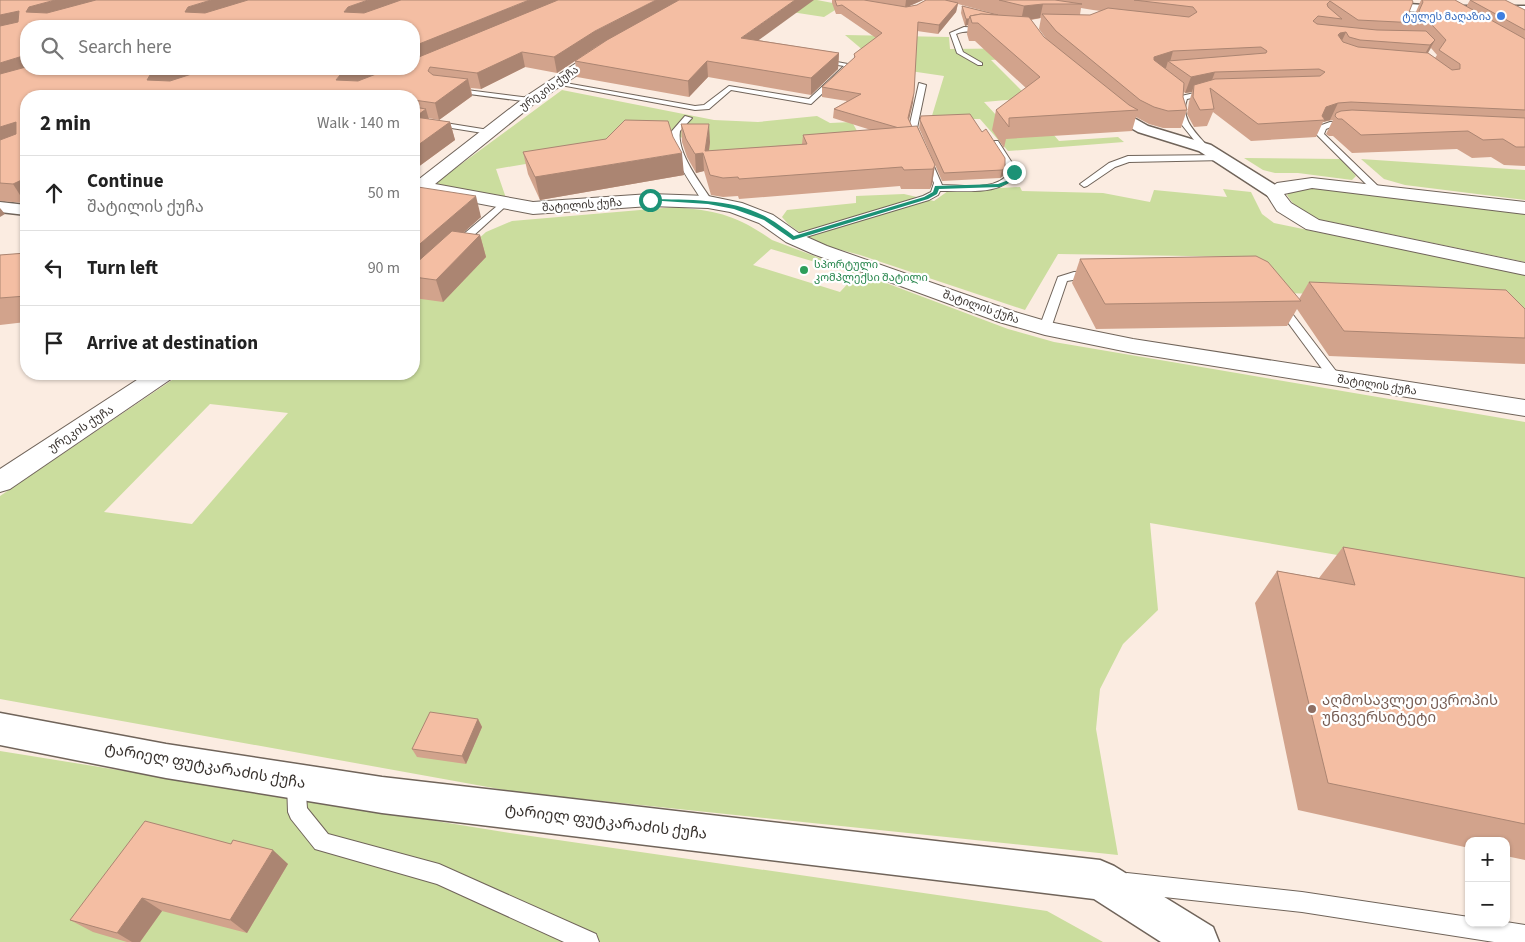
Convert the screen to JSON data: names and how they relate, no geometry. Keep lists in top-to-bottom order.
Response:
{
  "streets": {
    "street": ["ურეკის ქუჩა", "შატილის ქუჩა", "ტარიელ ფუტკარაძის ქუჩა"]
  },
  "places": ["ტულეს მაღაზია", "სპორტული კომპლექსი შატილი", "აღმოსავლეთ ევროპის უნივერსიტეტი"],
  "page": {
    "search": "Search here",
    "heading": ["2 min", "Walk · 140 m"],
    "list": [
      ["Continue", "შატილის ქუჩა", "50 m"],
      ["Turn left", "90 m"],
      "Arrive at destination"
    ],
    "map_buttons": ["+", "−"]
  }
}
